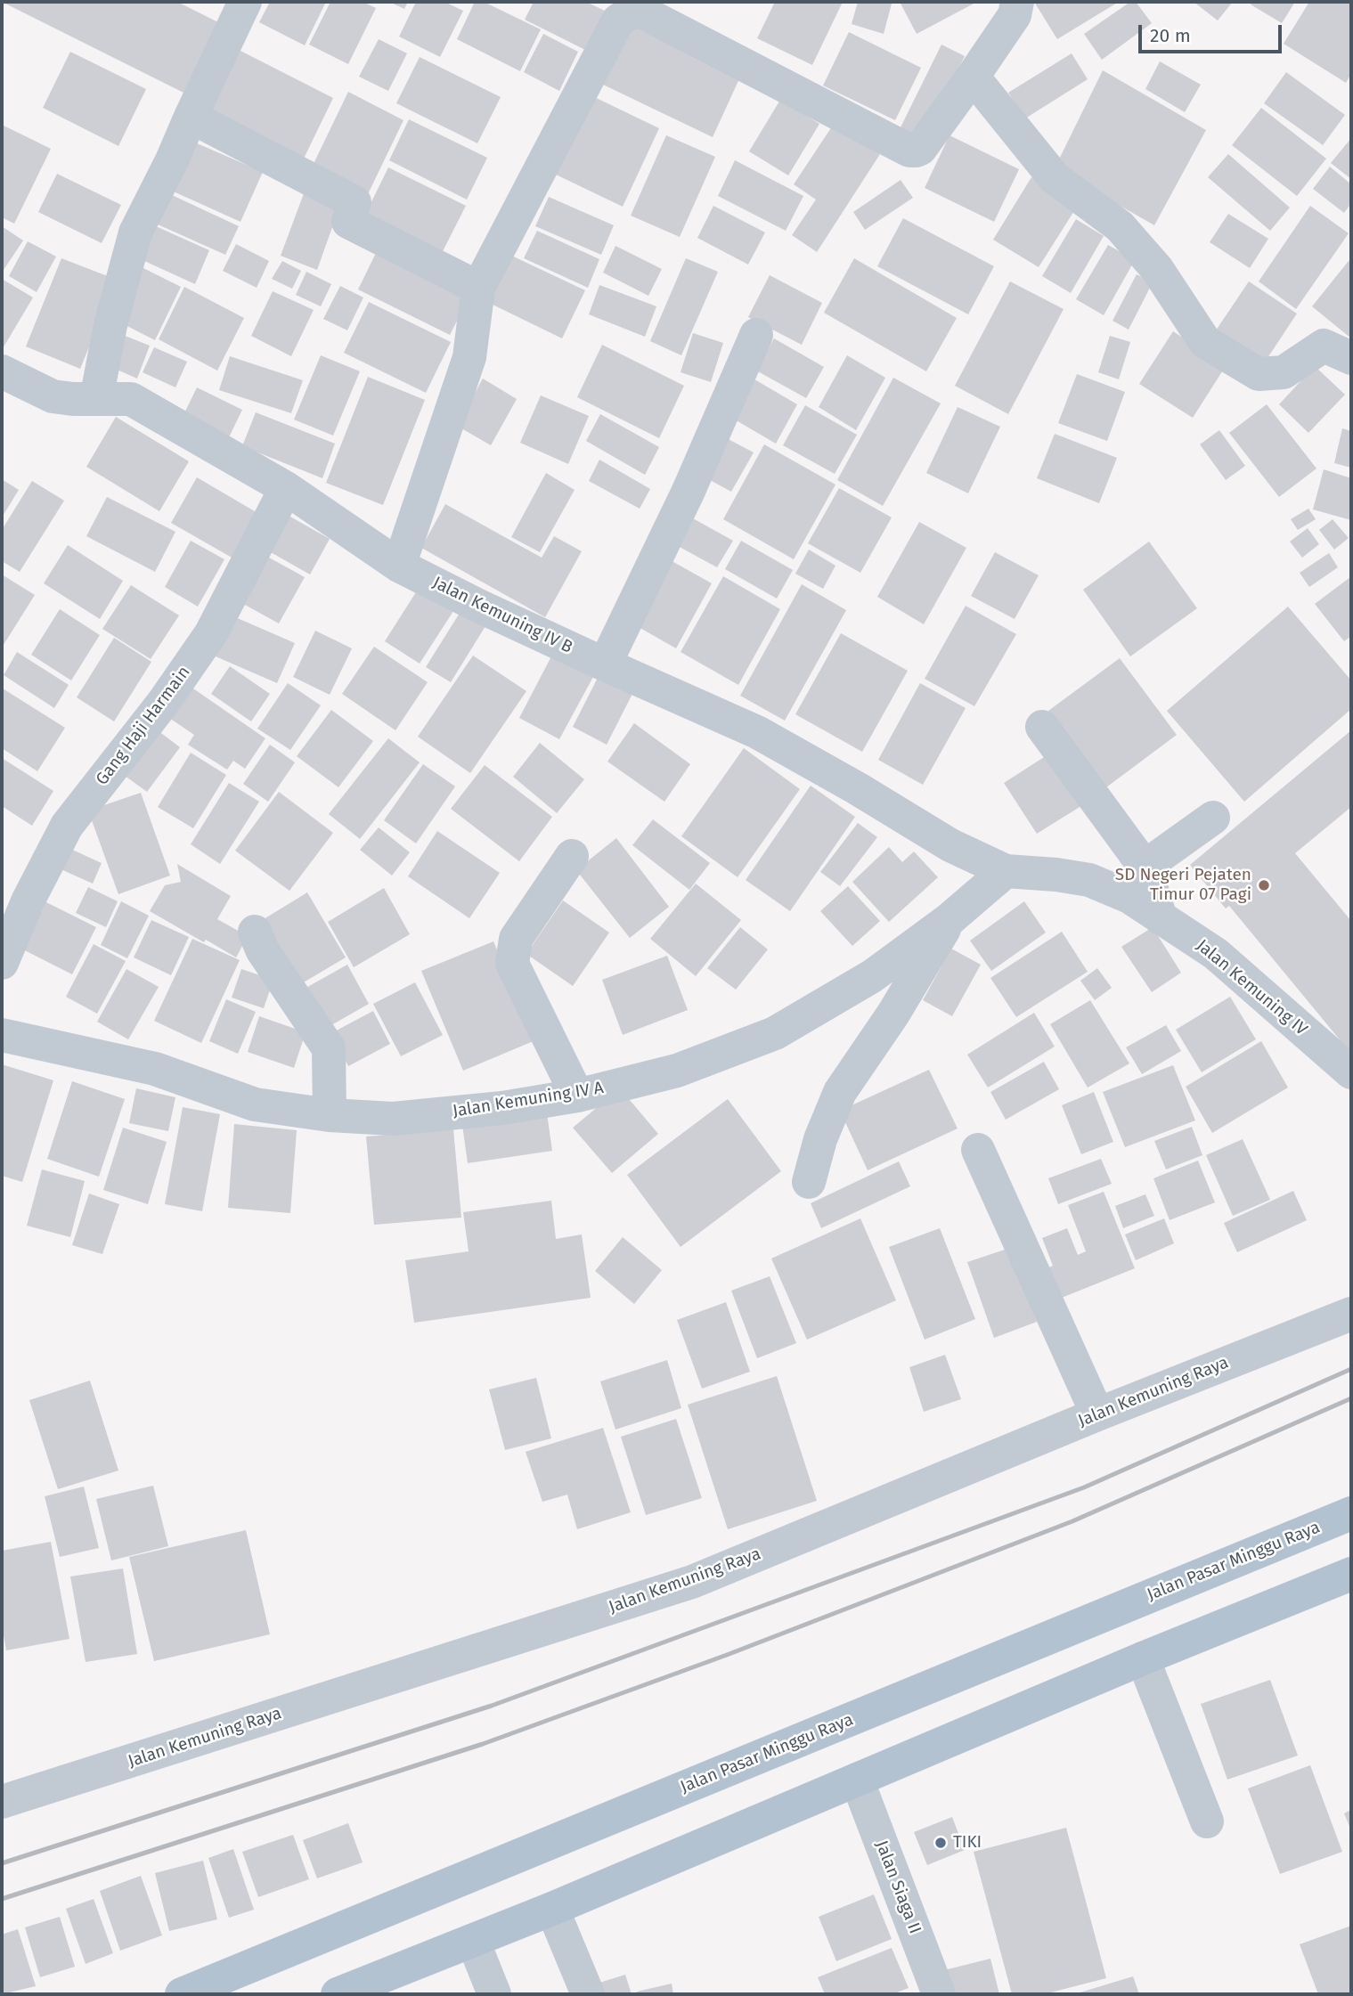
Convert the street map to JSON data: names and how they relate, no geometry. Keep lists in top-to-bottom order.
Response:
{
  "streets": {
    "main road": ["Jalan Pasar Minggu Raya"],
    "street": [
      "Jalan Kemuning IV B",
      "Gang Haji Harmain",
      "Jalan Kemuning IV",
      "Jalan Kemuning IV A",
      "Jalan Kemuning Raya",
      "Jalan Siaga II"
    ]
  },
  "crossings": [
    ["Jalan Kemuning IV B", "Gang Haji Harmain"],
    ["Jalan Kemuning IV B", "Jalan Kemuning IV"],
    ["Jalan Kemuning IV B", "Jalan Kemuning IV A"],
    ["Jalan Kemuning IV", "Jalan Kemuning IV A"]
  ],
  "places": ["SD Negeri Pejaten Timur 07 Pagi", "TIKI"],
  "scale_bar": "20 m"
}
